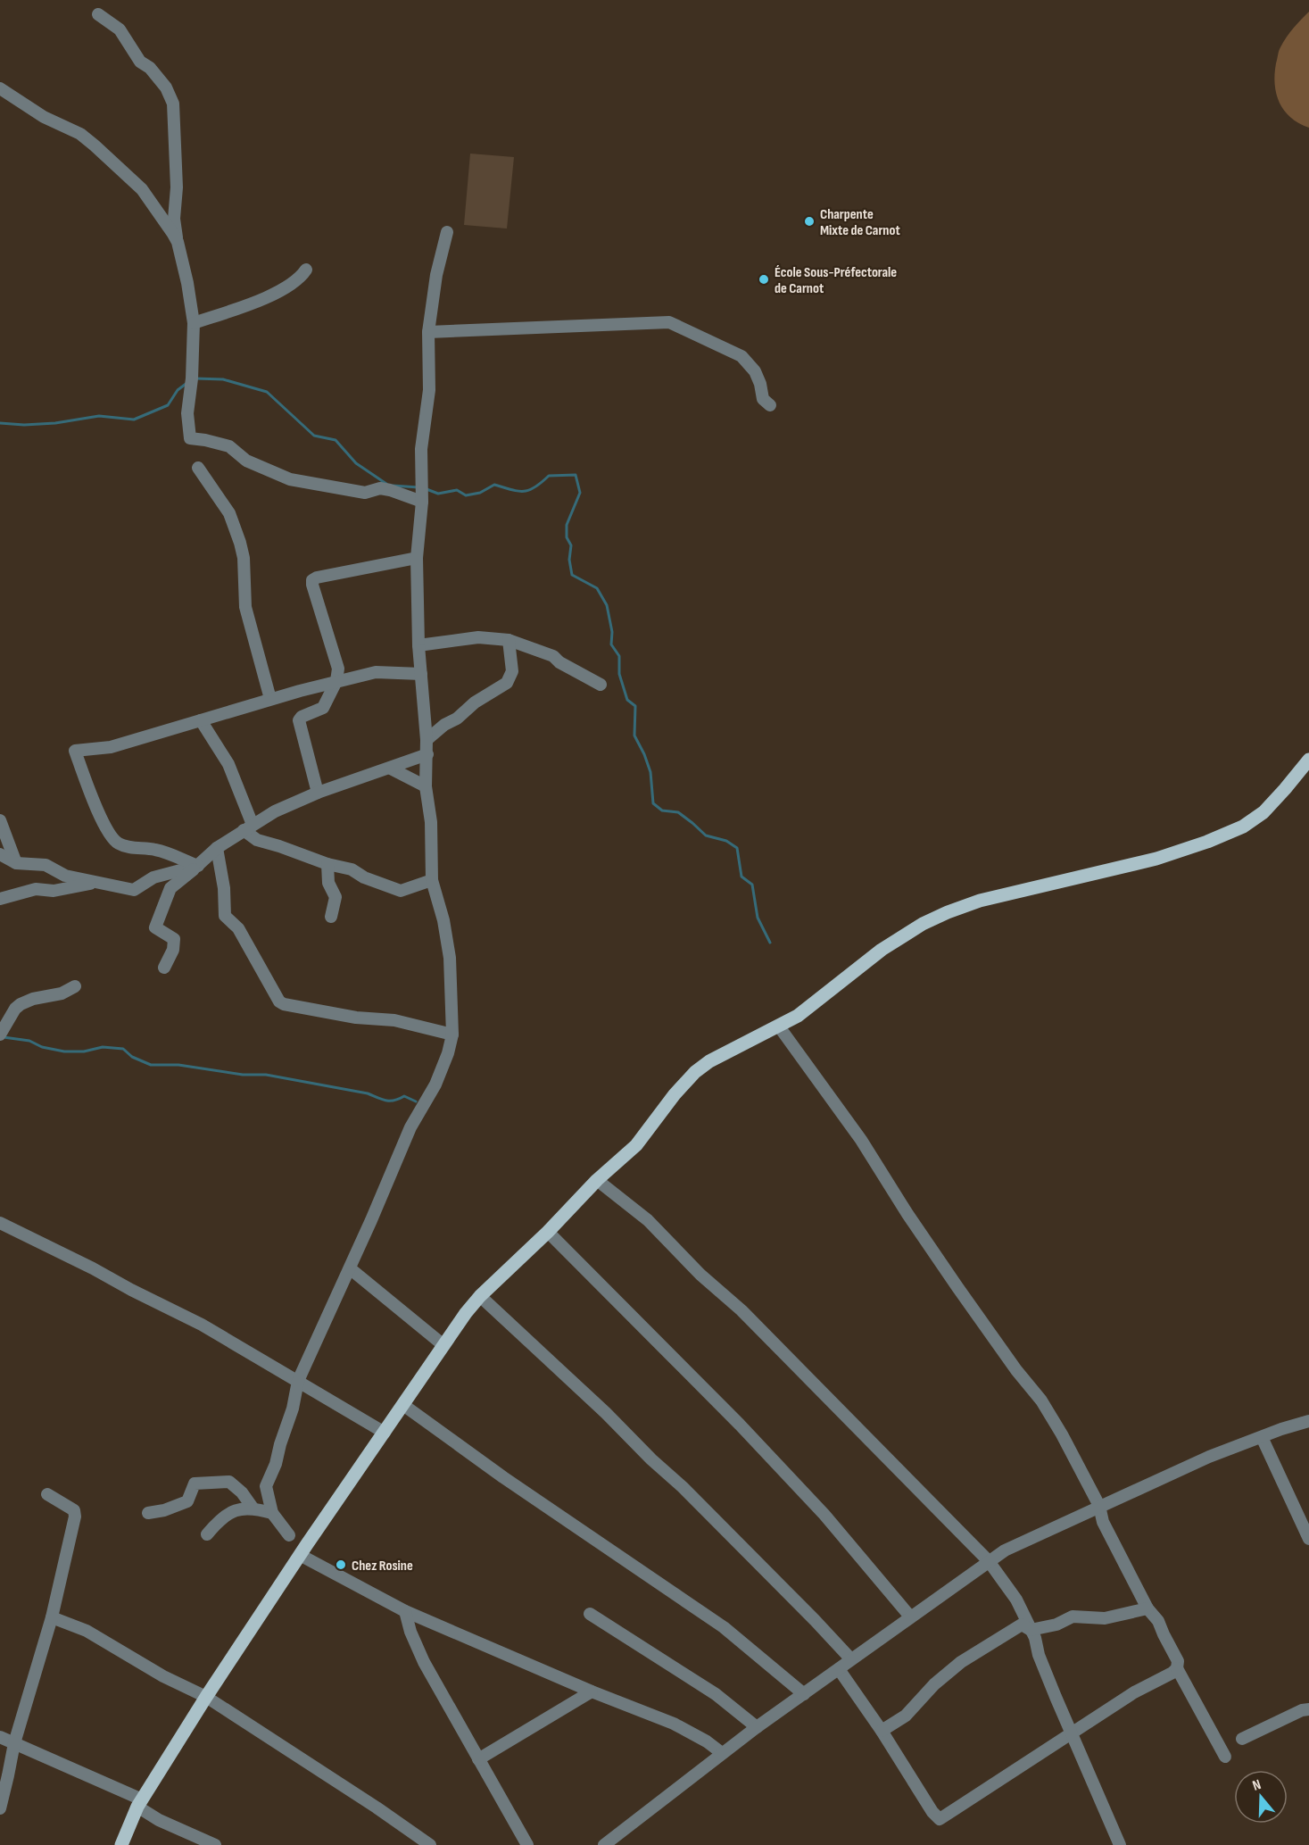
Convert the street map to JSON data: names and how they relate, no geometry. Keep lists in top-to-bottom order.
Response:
{
  "places": ["Charpente Mixte de Carnot", "École Sous-Préfectorale de Carnot", "Chez Rosine"],
  "north": "top"
}
